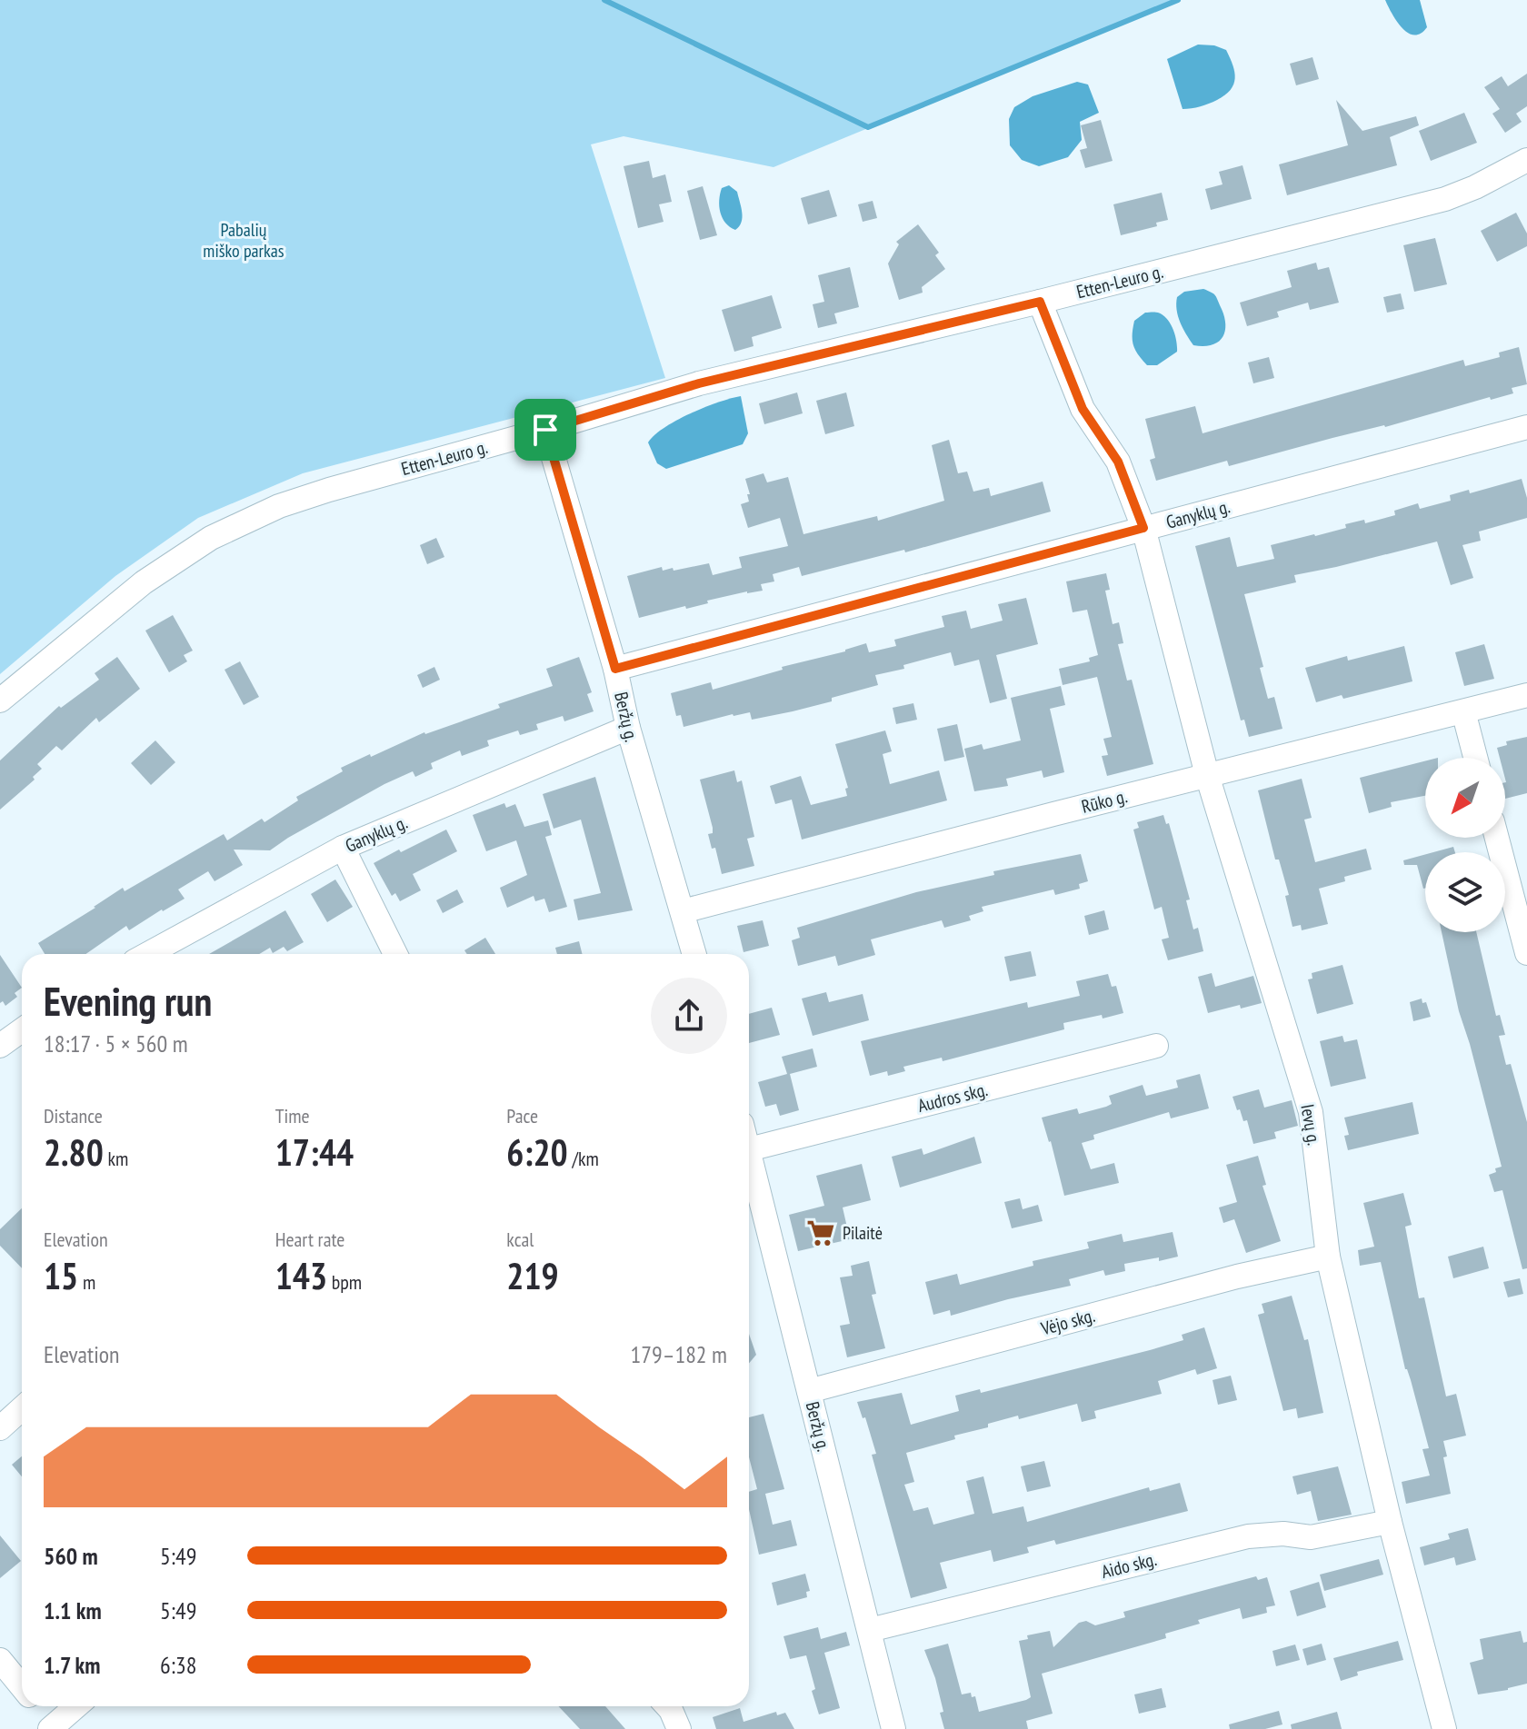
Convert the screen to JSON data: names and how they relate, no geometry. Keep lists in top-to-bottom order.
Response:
{
  "streets": {
    "street": [
      "Etten-Leuro g.",
      "Ganyklų g.",
      "Beržų g.",
      "Rūko g.",
      "Audros skg.",
      "Ievų g.",
      "Vėjo skg.",
      "Aido skg."
    ]
  },
  "crossings": [
    ["Etten-Leuro g.", "Beržų g."],
    ["Etten-Leuro g.", "Ievų g."],
    ["Ganyklų g.", "Beržų g."],
    ["Ganyklų g.", "Ievų g."],
    ["Beržų g.", "Rūko g."],
    ["Beržų g.", "Vėjo skg."],
    ["Beržų g.", "Aido skg."],
    ["Rūko g.", "Ievų g."],
    ["Ievų g.", "Vėjo skg."],
    ["Ievų g.", "Aido skg."]
  ],
  "parks": ["Pabalių miško parkas"],
  "places": {
    "supermarket": ["Pilaitė"]
  },
  "north": "bottom left",
  "page": {
    "heading": ["Evening run", "18:17 · 5 × 560 m"],
    "stats": [
      ["Distance", "2.80 km"],
      ["Time", "17:44"],
      ["Pace", "6:20 /km"],
      ["Elevation", "15 m"],
      ["Heart rate", "143 bpm"],
      ["kcal", "219"]
    ],
    "chart": ["Elevation", "179–182 m"],
    "list": [
      {
        "name": "560 m",
        "note": "5:49"
      },
      {
        "name": "1.1 km",
        "note": "5:49"
      },
      {
        "name": "1.7 km",
        "note": "6:38"
      }
    ]
  }
}
